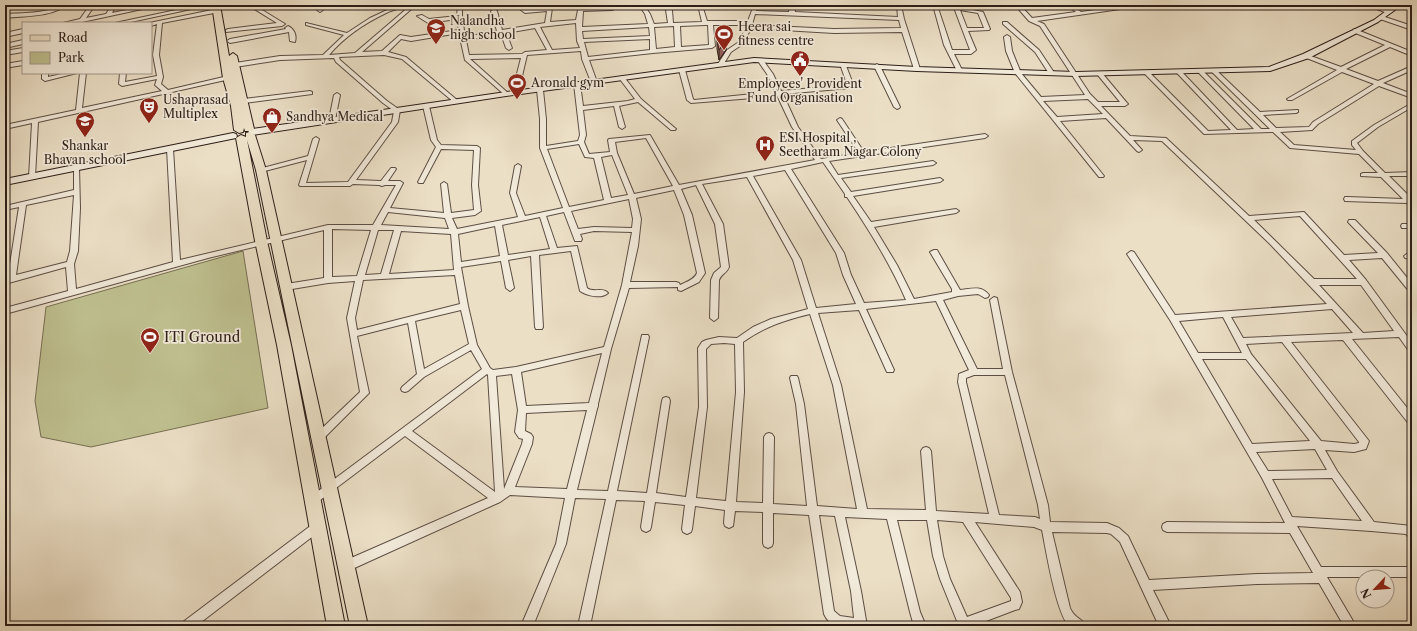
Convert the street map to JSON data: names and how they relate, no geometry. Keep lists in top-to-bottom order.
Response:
{
  "places": {
    "school or university": ["Nalandha high school", "Shankar Bhavan school"],
    "sports": ["Heera sai fitness centre", "Aronald gym", "ITI Ground"],
    "public building": ["Employees' Provident Fund Organisation"],
    "theatre": ["Ushaprasad Multiplex"],
    "shop": ["Sandhya Medical"],
    "hospital": ["ESI Hospital , Seetharam Nagar Colony"]
  },
  "legend": ["Road", "Park"],
  "north": "bottom left"
}
